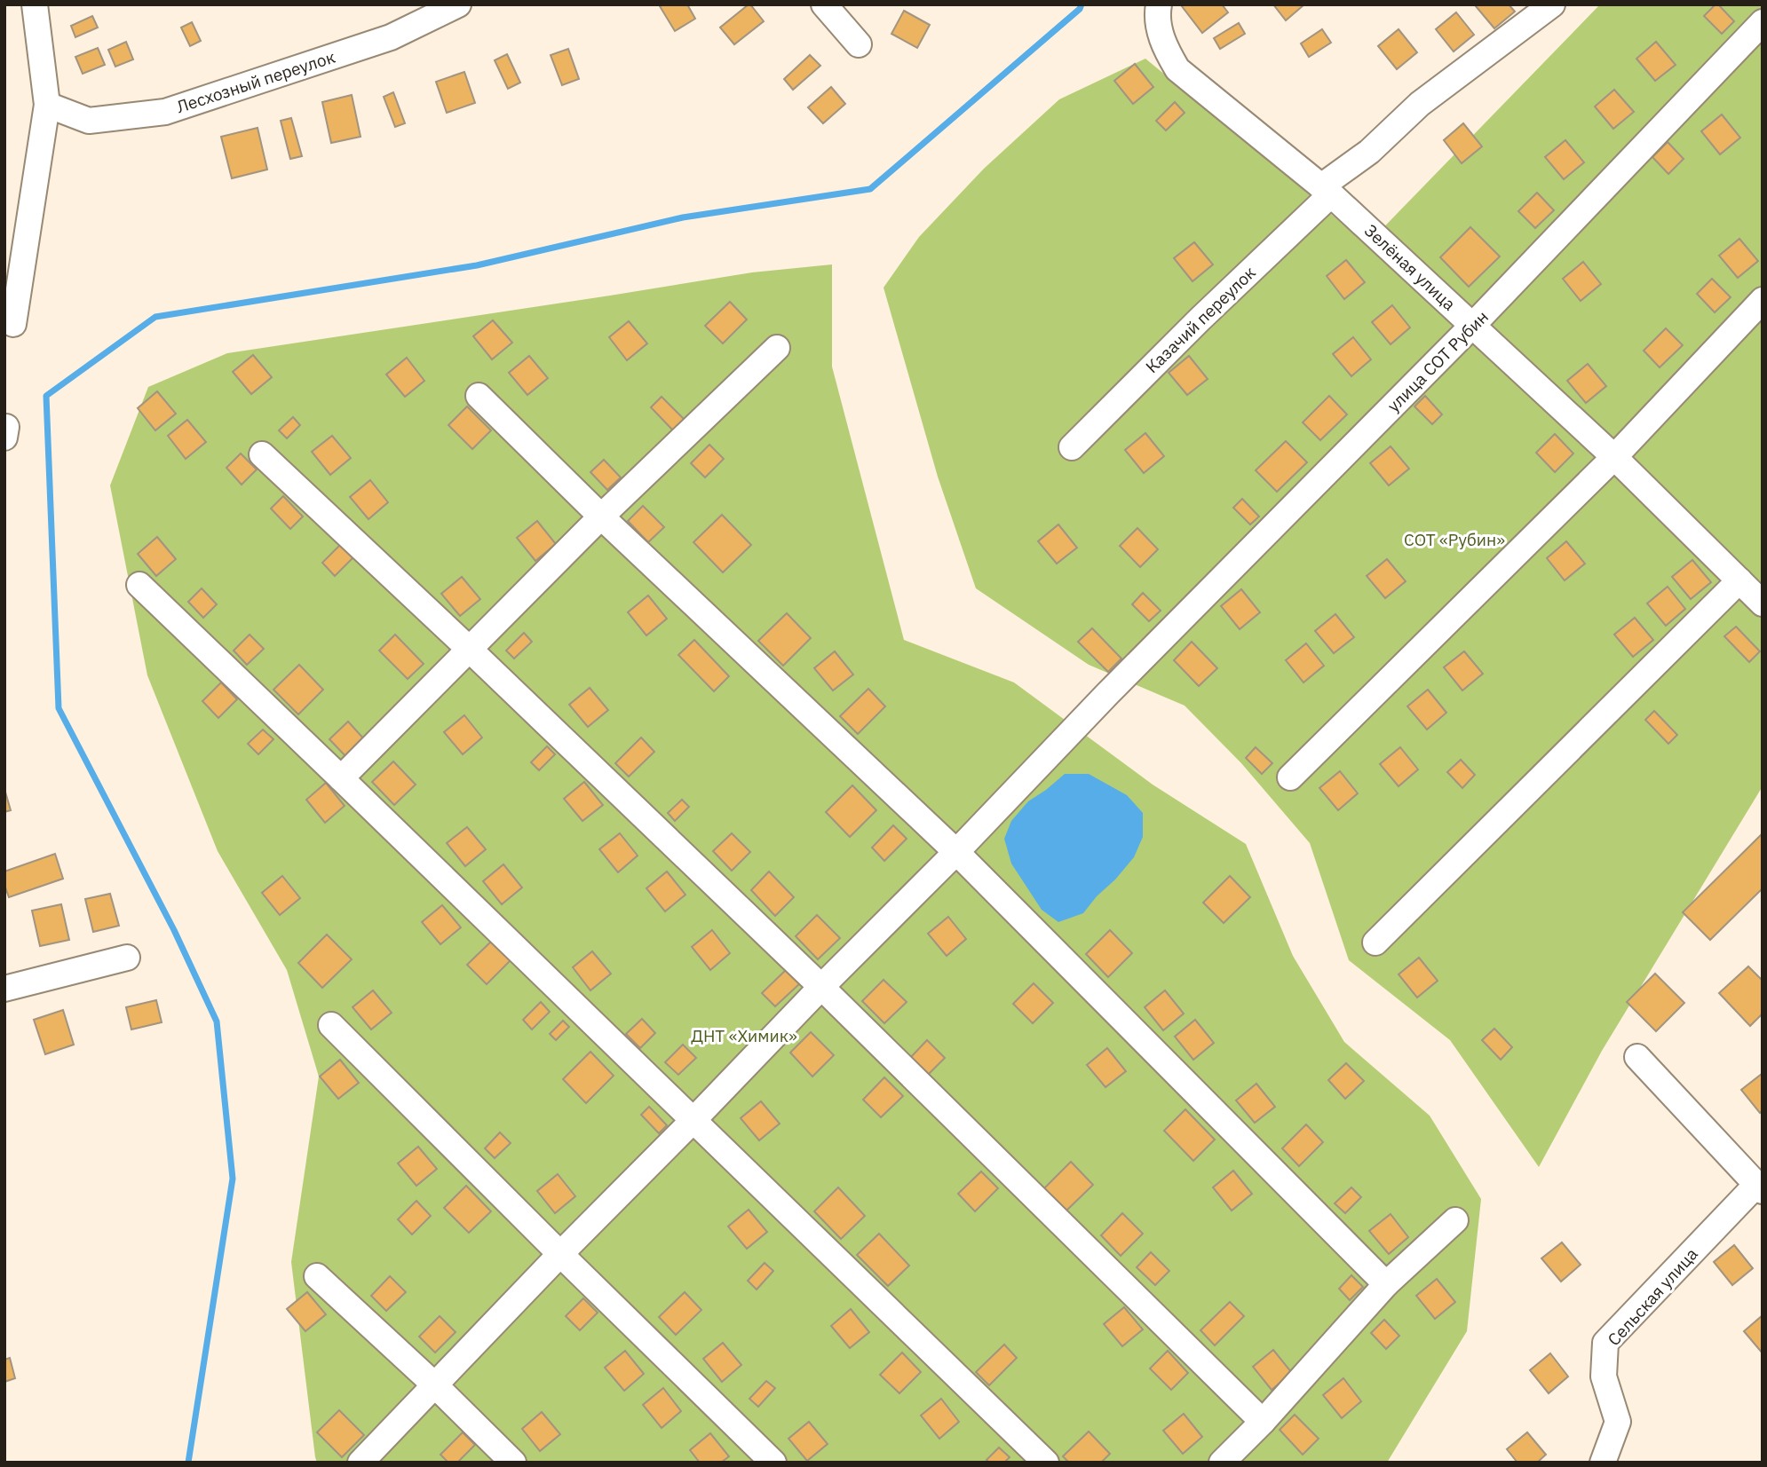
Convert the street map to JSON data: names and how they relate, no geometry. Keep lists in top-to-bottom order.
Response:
{
  "streets": {
    "street": [
      "Лесхозный переулок",
      "Зелёная улица",
      "Казачий переулок",
      "улица СОТ Рубин",
      "Сельская улица"
    ]
  },
  "crossings": [
    ["Зелёная улица", "Казачий переулок"],
    ["Зелёная улица", "улица СОТ Рубин"]
  ],
  "parks": ["СОТ «Рубин»", "ДНТ «Химик»"]
}
